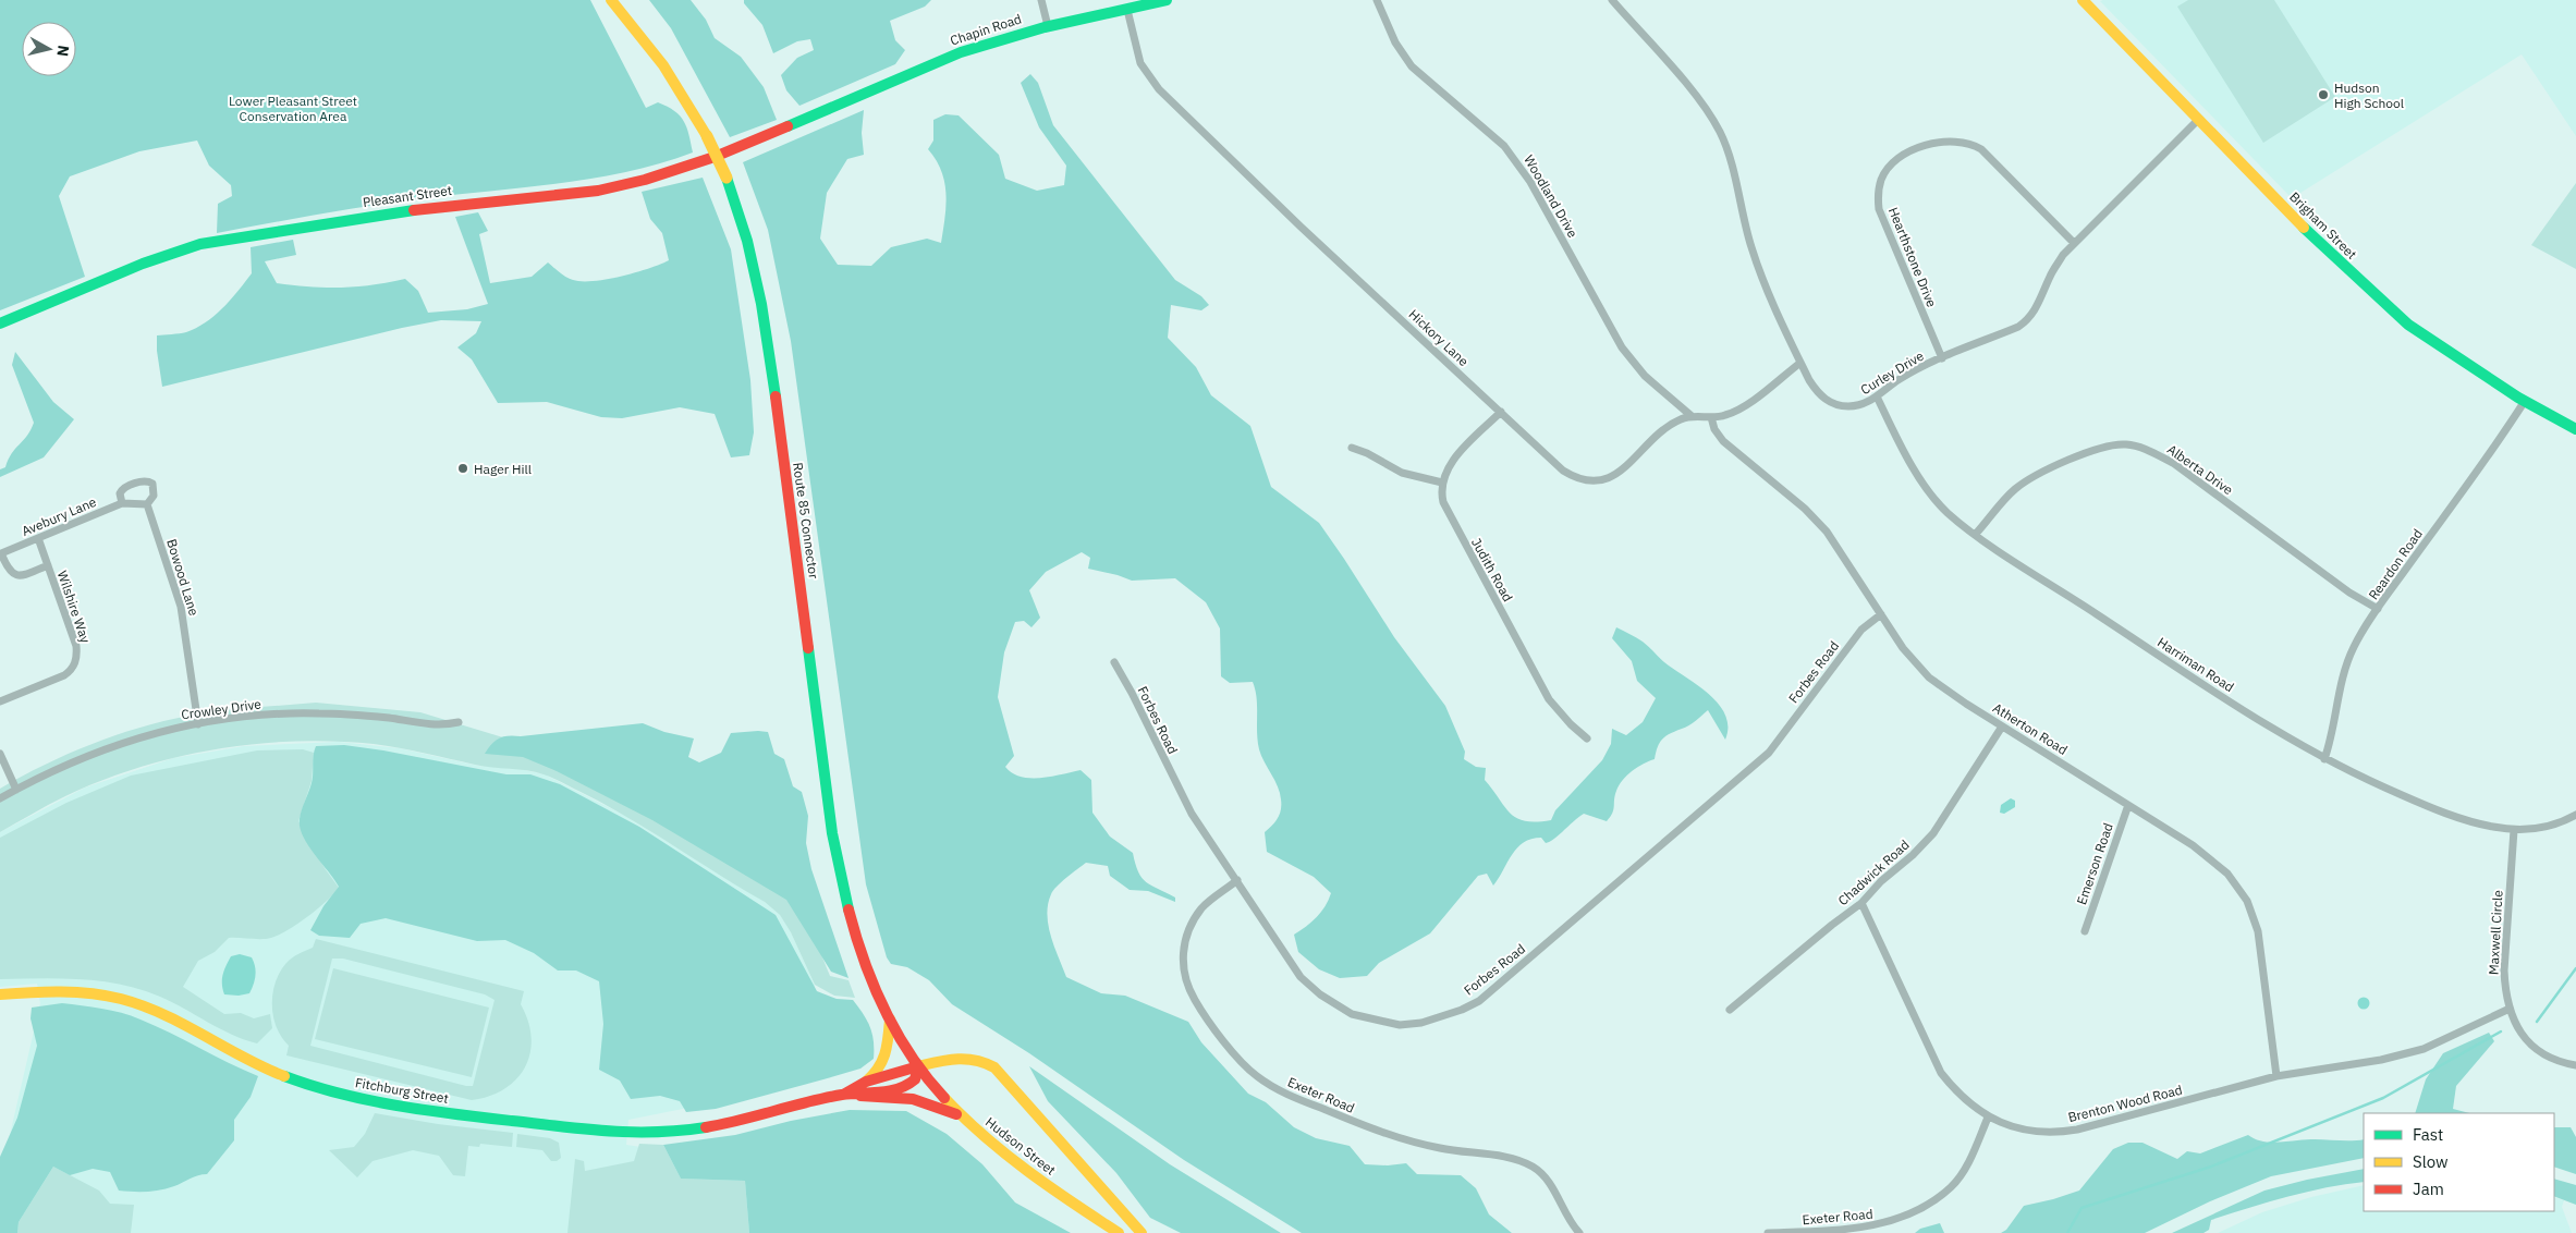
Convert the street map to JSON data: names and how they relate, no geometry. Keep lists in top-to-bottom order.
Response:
{
  "streets": {
    "street": [
      "Chapin Road",
      "Pleasant Street",
      "Woodland Drive",
      "Brigham Street",
      "Hearthstone Drive",
      "Hickory Lane",
      "Curley Drive",
      "Alberta Drive",
      "Avebury Lane",
      "Route 85 Connector",
      "Reardon Road",
      "Judith Road",
      "Bowood Lane",
      "Wilshire Way",
      "Harriman Road",
      "Forbes Road",
      "Crowley Drive",
      "Atherton Road",
      "Emerson Road",
      "Chadwick Road",
      "Maxwell Circle",
      "Fitchburg Street",
      "Exeter Road",
      "Brenton Wood Road",
      "Hudson Street"
    ]
  },
  "crossings": [
    ["Chapin Road", "Pleasant Street"],
    ["Chapin Road", "Hickory Lane"],
    ["Woodland Drive", "Hickory Lane"],
    ["Brigham Street", "Curley Drive"],
    ["Brigham Street", "Reardon Road"],
    ["Hearthstone Drive", "Curley Drive"],
    ["Hickory Lane", "Curley Drive"],
    ["Hickory Lane", "Atherton Road"],
    ["Curley Drive", "Harriman Road"],
    ["Alberta Drive", "Reardon Road"],
    ["Alberta Drive", "Harriman Road"],
    ["Avebury Lane", "Bowood Lane"],
    ["Avebury Lane", "Wilshire Way"],
    ["Route 85 Connector", "Hudson Street"],
    ["Reardon Road", "Harriman Road"],
    ["Bowood Lane", "Crowley Drive"],
    ["Harriman Road", "Maxwell Circle"],
    ["Forbes Road", "Atherton Road"],
    ["Forbes Road", "Exeter Road"],
    ["Atherton Road", "Emerson Road"],
    ["Atherton Road", "Chadwick Road"],
    ["Atherton Road", "Brenton Wood Road"],
    ["Chadwick Road", "Brenton Wood Road"],
    ["Maxwell Circle", "Brenton Wood Road"],
    ["Exeter Road", "Brenton Wood Road"]
  ],
  "parks": ["Lower Pleasant Street Conservation Area"],
  "places": ["Hudson High School", "Hager Hill"],
  "legend": ["Fast", "Slow", "Jam"],
  "north": "right"
}
